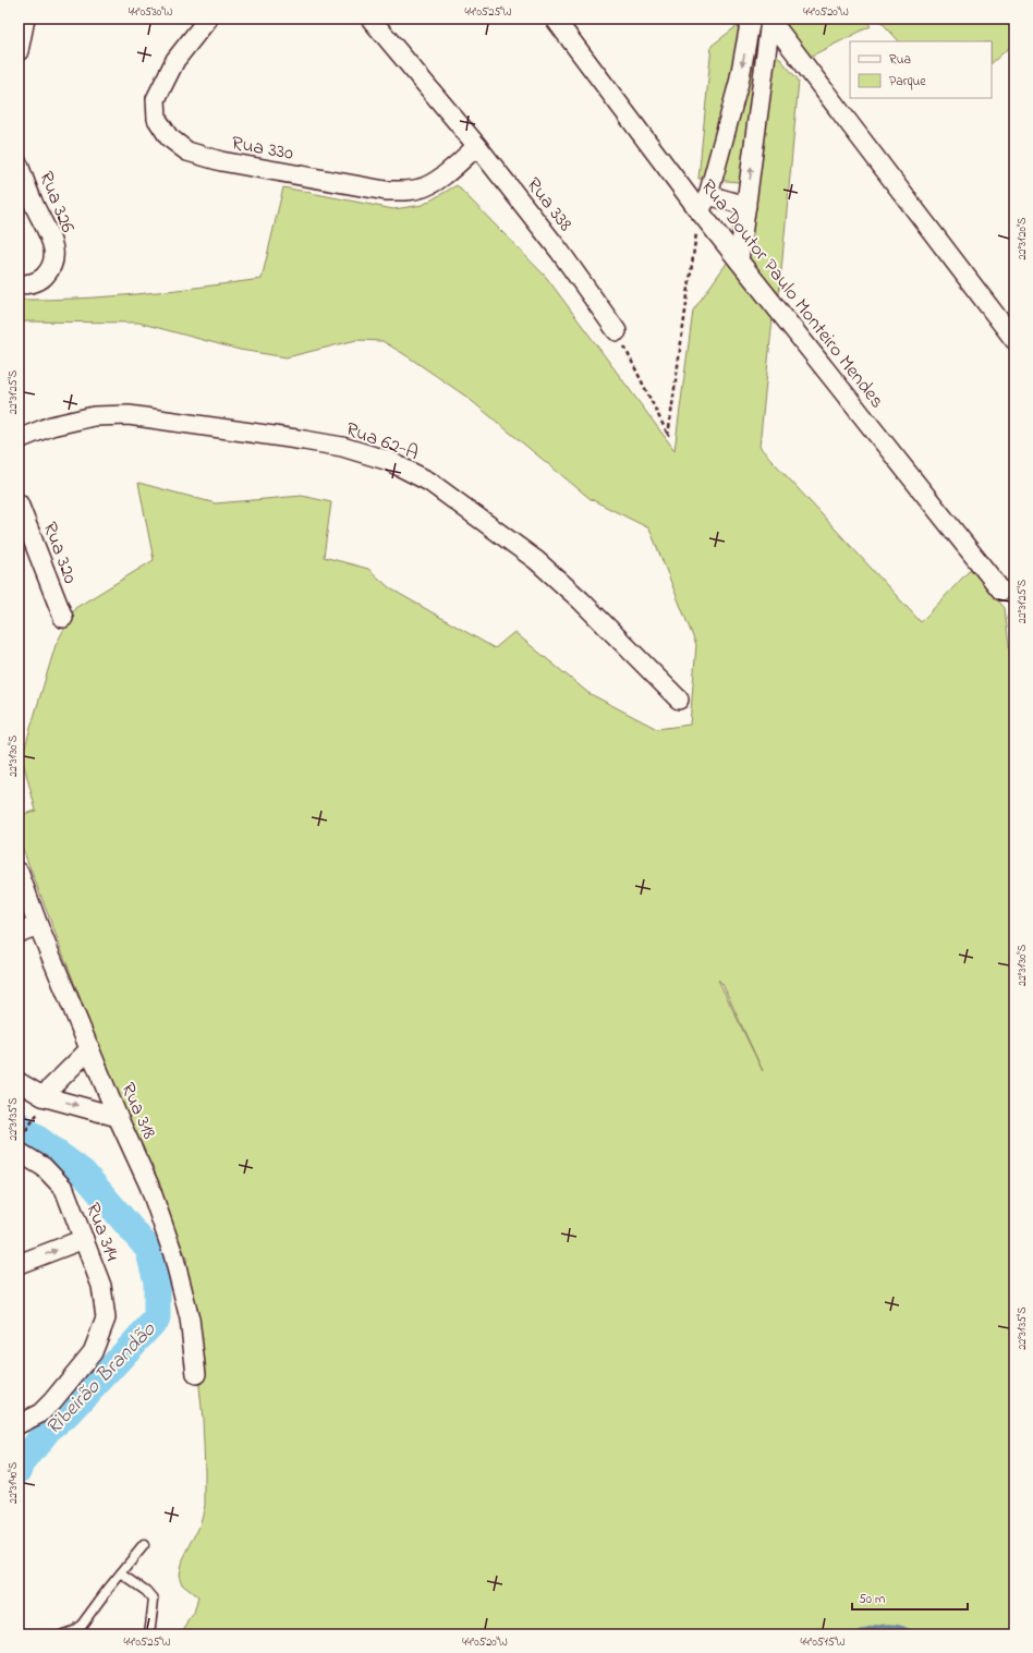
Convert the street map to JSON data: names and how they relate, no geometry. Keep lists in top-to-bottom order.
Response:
{
  "streets": {
    "street": [
      "Rua 330",
      "Rua 326",
      "Rua 338",
      "Rua Doutor Paulo Monteiro Mendes",
      "Rua 62-A",
      "Rua 320",
      "Rua 318",
      "Rua 314"
    ]
  },
  "crossings": [
    ["Rua 330", "Rua 338"]
  ],
  "water": ["Ribeirão Brandão"],
  "legend": ["Rua", "Parque"],
  "scale_bar": "50 m",
  "coordinates": [
    "44°05'30\"W",
    "44°05'25\"W",
    "44°05'20\"W",
    "22°31'20\"S",
    "22°31'25\"S",
    "22°31'30\"S",
    "22°31'35\"S",
    "22°31'40\"S",
    "44°05'15\"W"
  ]
}
